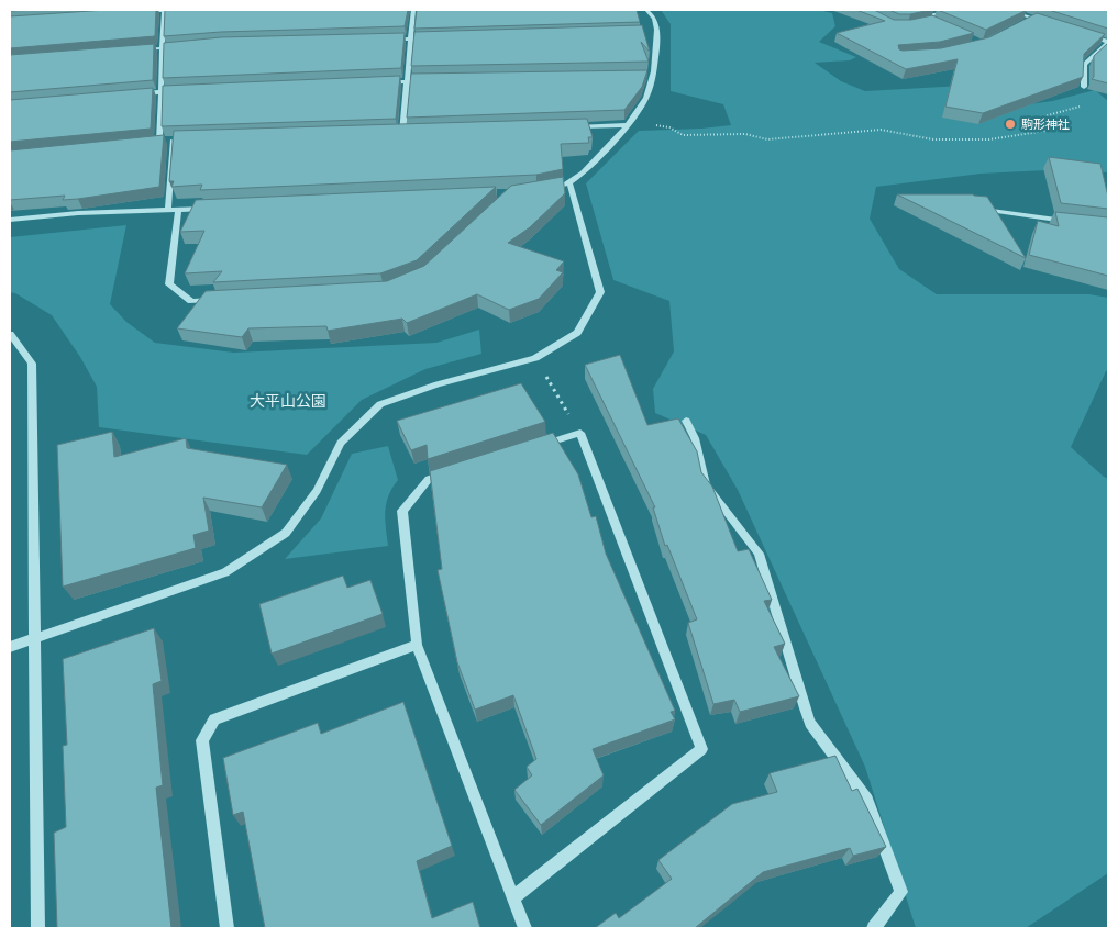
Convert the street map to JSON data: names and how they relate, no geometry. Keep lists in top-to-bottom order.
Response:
{
  "parks": ["大平山公園"],
  "places": ["駒形神社"]
}
